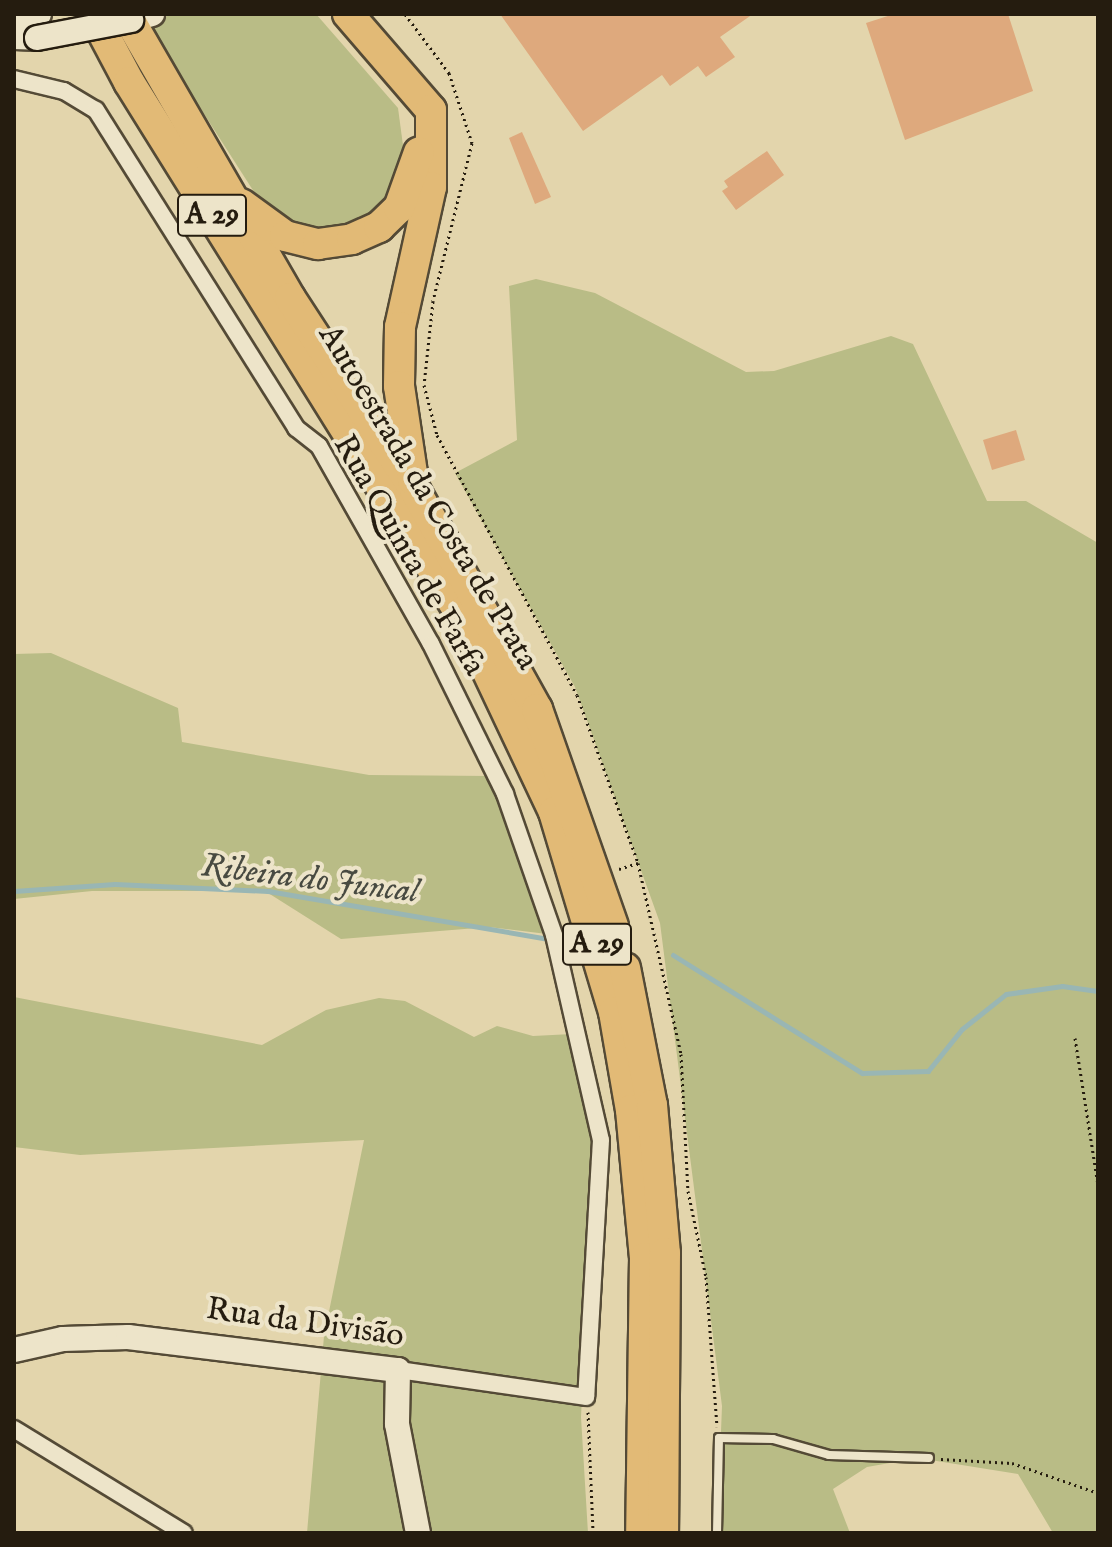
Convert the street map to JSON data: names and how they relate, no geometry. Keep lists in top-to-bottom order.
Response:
{
  "streets": {
    "highway": ["A 29", "Autoestrada da Costa de Prata"],
    "street": ["Rua Quinta de Farfa", "Rua da Divisão"]
  },
  "crossings": [
    ["Rua Quinta de Farfa", "Rua da Divisão"]
  ],
  "water": ["Ribeira do Juncal"]
}
